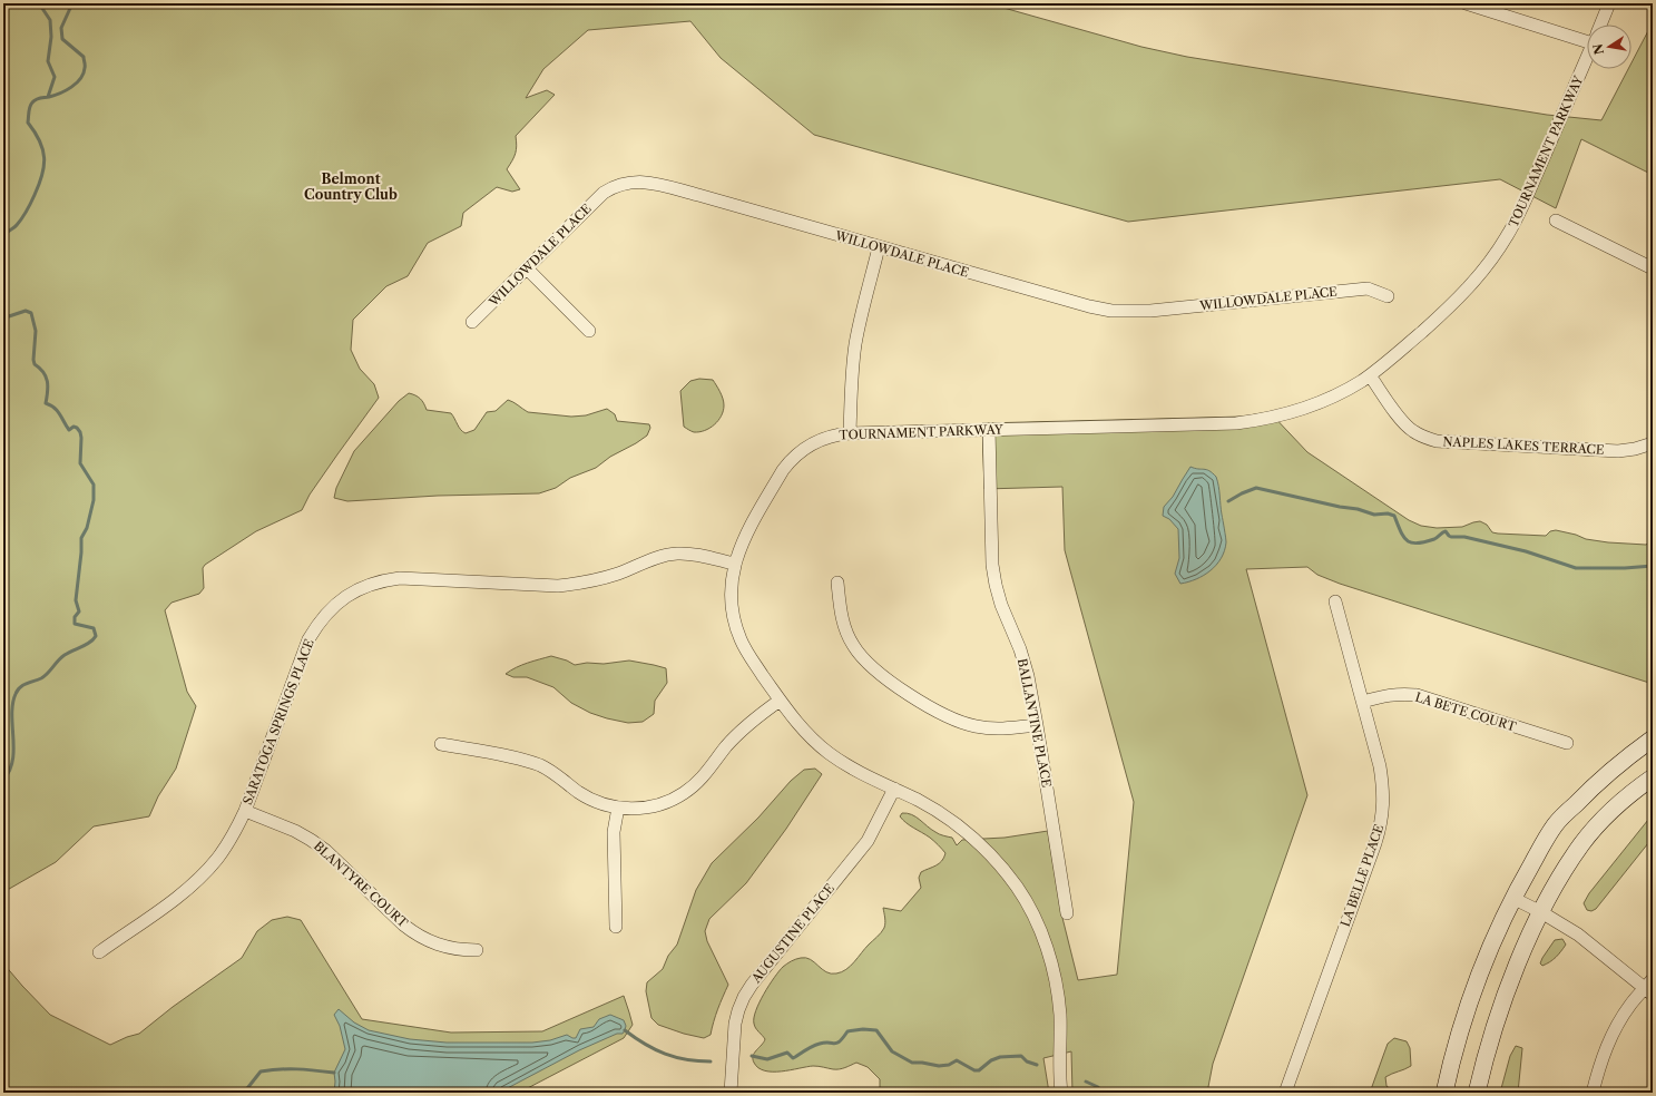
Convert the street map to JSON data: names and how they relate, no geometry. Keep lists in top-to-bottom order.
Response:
{
  "streets": {
    "street": [
      "TOURNAMENT PARKWAY",
      "WILLOWDALE PLACE",
      "NAPLES LAKES TERRACE",
      "LA BETE COURT",
      "SARATOGA SPRINGS PLACE",
      "BALLANTINE PLACE",
      "LA BELLE PLACE",
      "BLANTYRE COURT",
      "AUGUSTINE PLACE"
    ]
  },
  "crossings": [
    ["TOURNAMENT PARKWAY", "NAPLES LAKES TERRACE"],
    ["TOURNAMENT PARKWAY", "SARATOGA SPRINGS PLACE"],
    ["TOURNAMENT PARKWAY", "BALLANTINE PLACE"],
    ["TOURNAMENT PARKWAY", "AUGUSTINE PLACE"],
    ["LA BETE COURT", "LA BELLE PLACE"],
    ["SARATOGA SPRINGS PLACE", "BLANTYRE COURT"]
  ],
  "districts": ["Belmont Country Club"],
  "north": "left"
}
